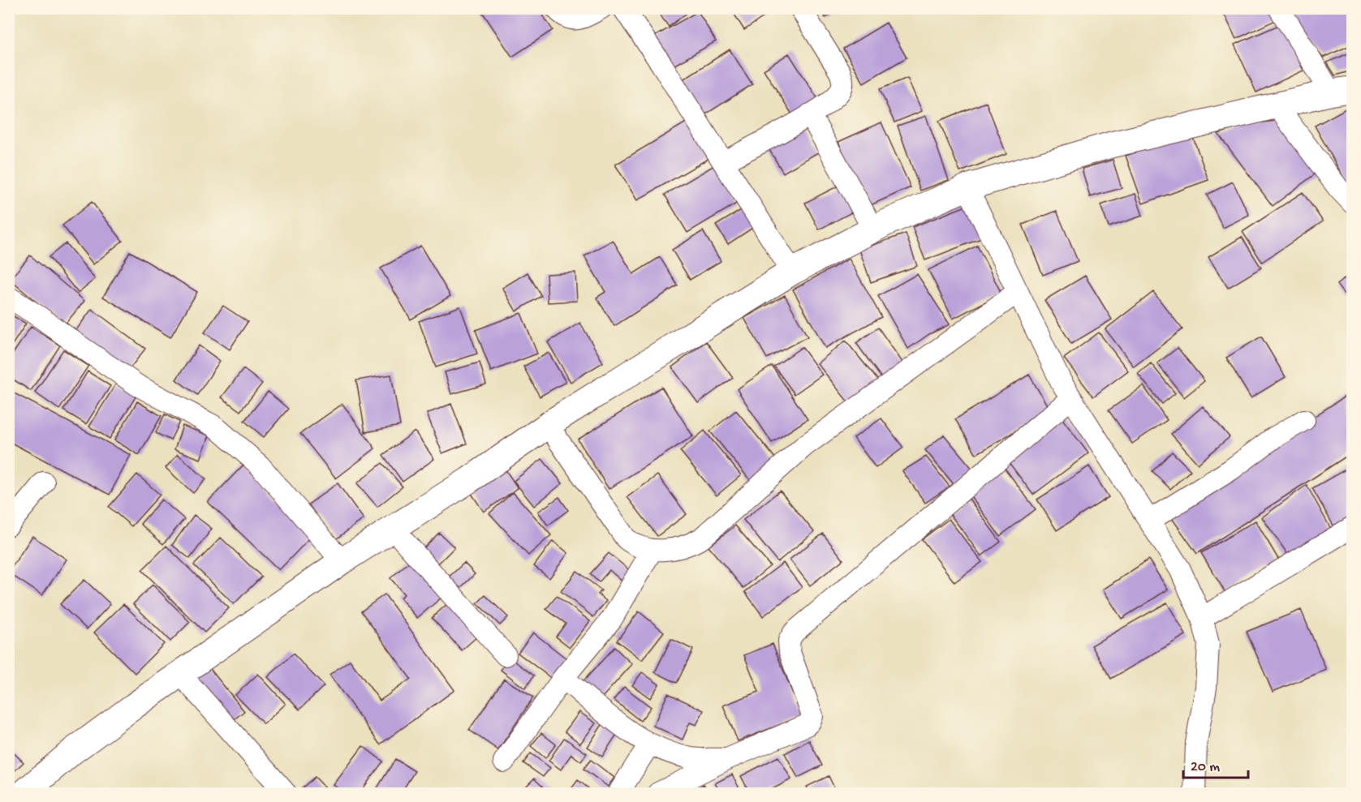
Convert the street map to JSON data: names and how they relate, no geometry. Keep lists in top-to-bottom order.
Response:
{
  "scale_bar": "20 m"
}
